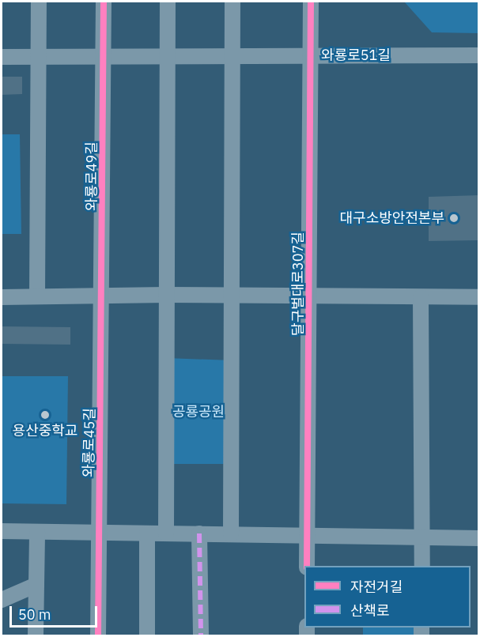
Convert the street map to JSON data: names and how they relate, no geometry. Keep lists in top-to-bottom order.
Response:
{
  "streets": {
    "street": [
      "와룡로51길",
      "와룡로49길",
      "달구벌대로307길",
      "와룡로45길"
    ]
  },
  "crossings": [
    ["와룡로51길", "와룡로49길"],
    ["와룡로51길", "달구벌대로307길"],
    ["와룡로49길", "와룡로45길"]
  ],
  "parks": ["공룡공원"],
  "places": ["대구소방안전본부", "용산중학교"],
  "legend": ["자전거길", "산책로"],
  "scale_bar": "50 m"
}
